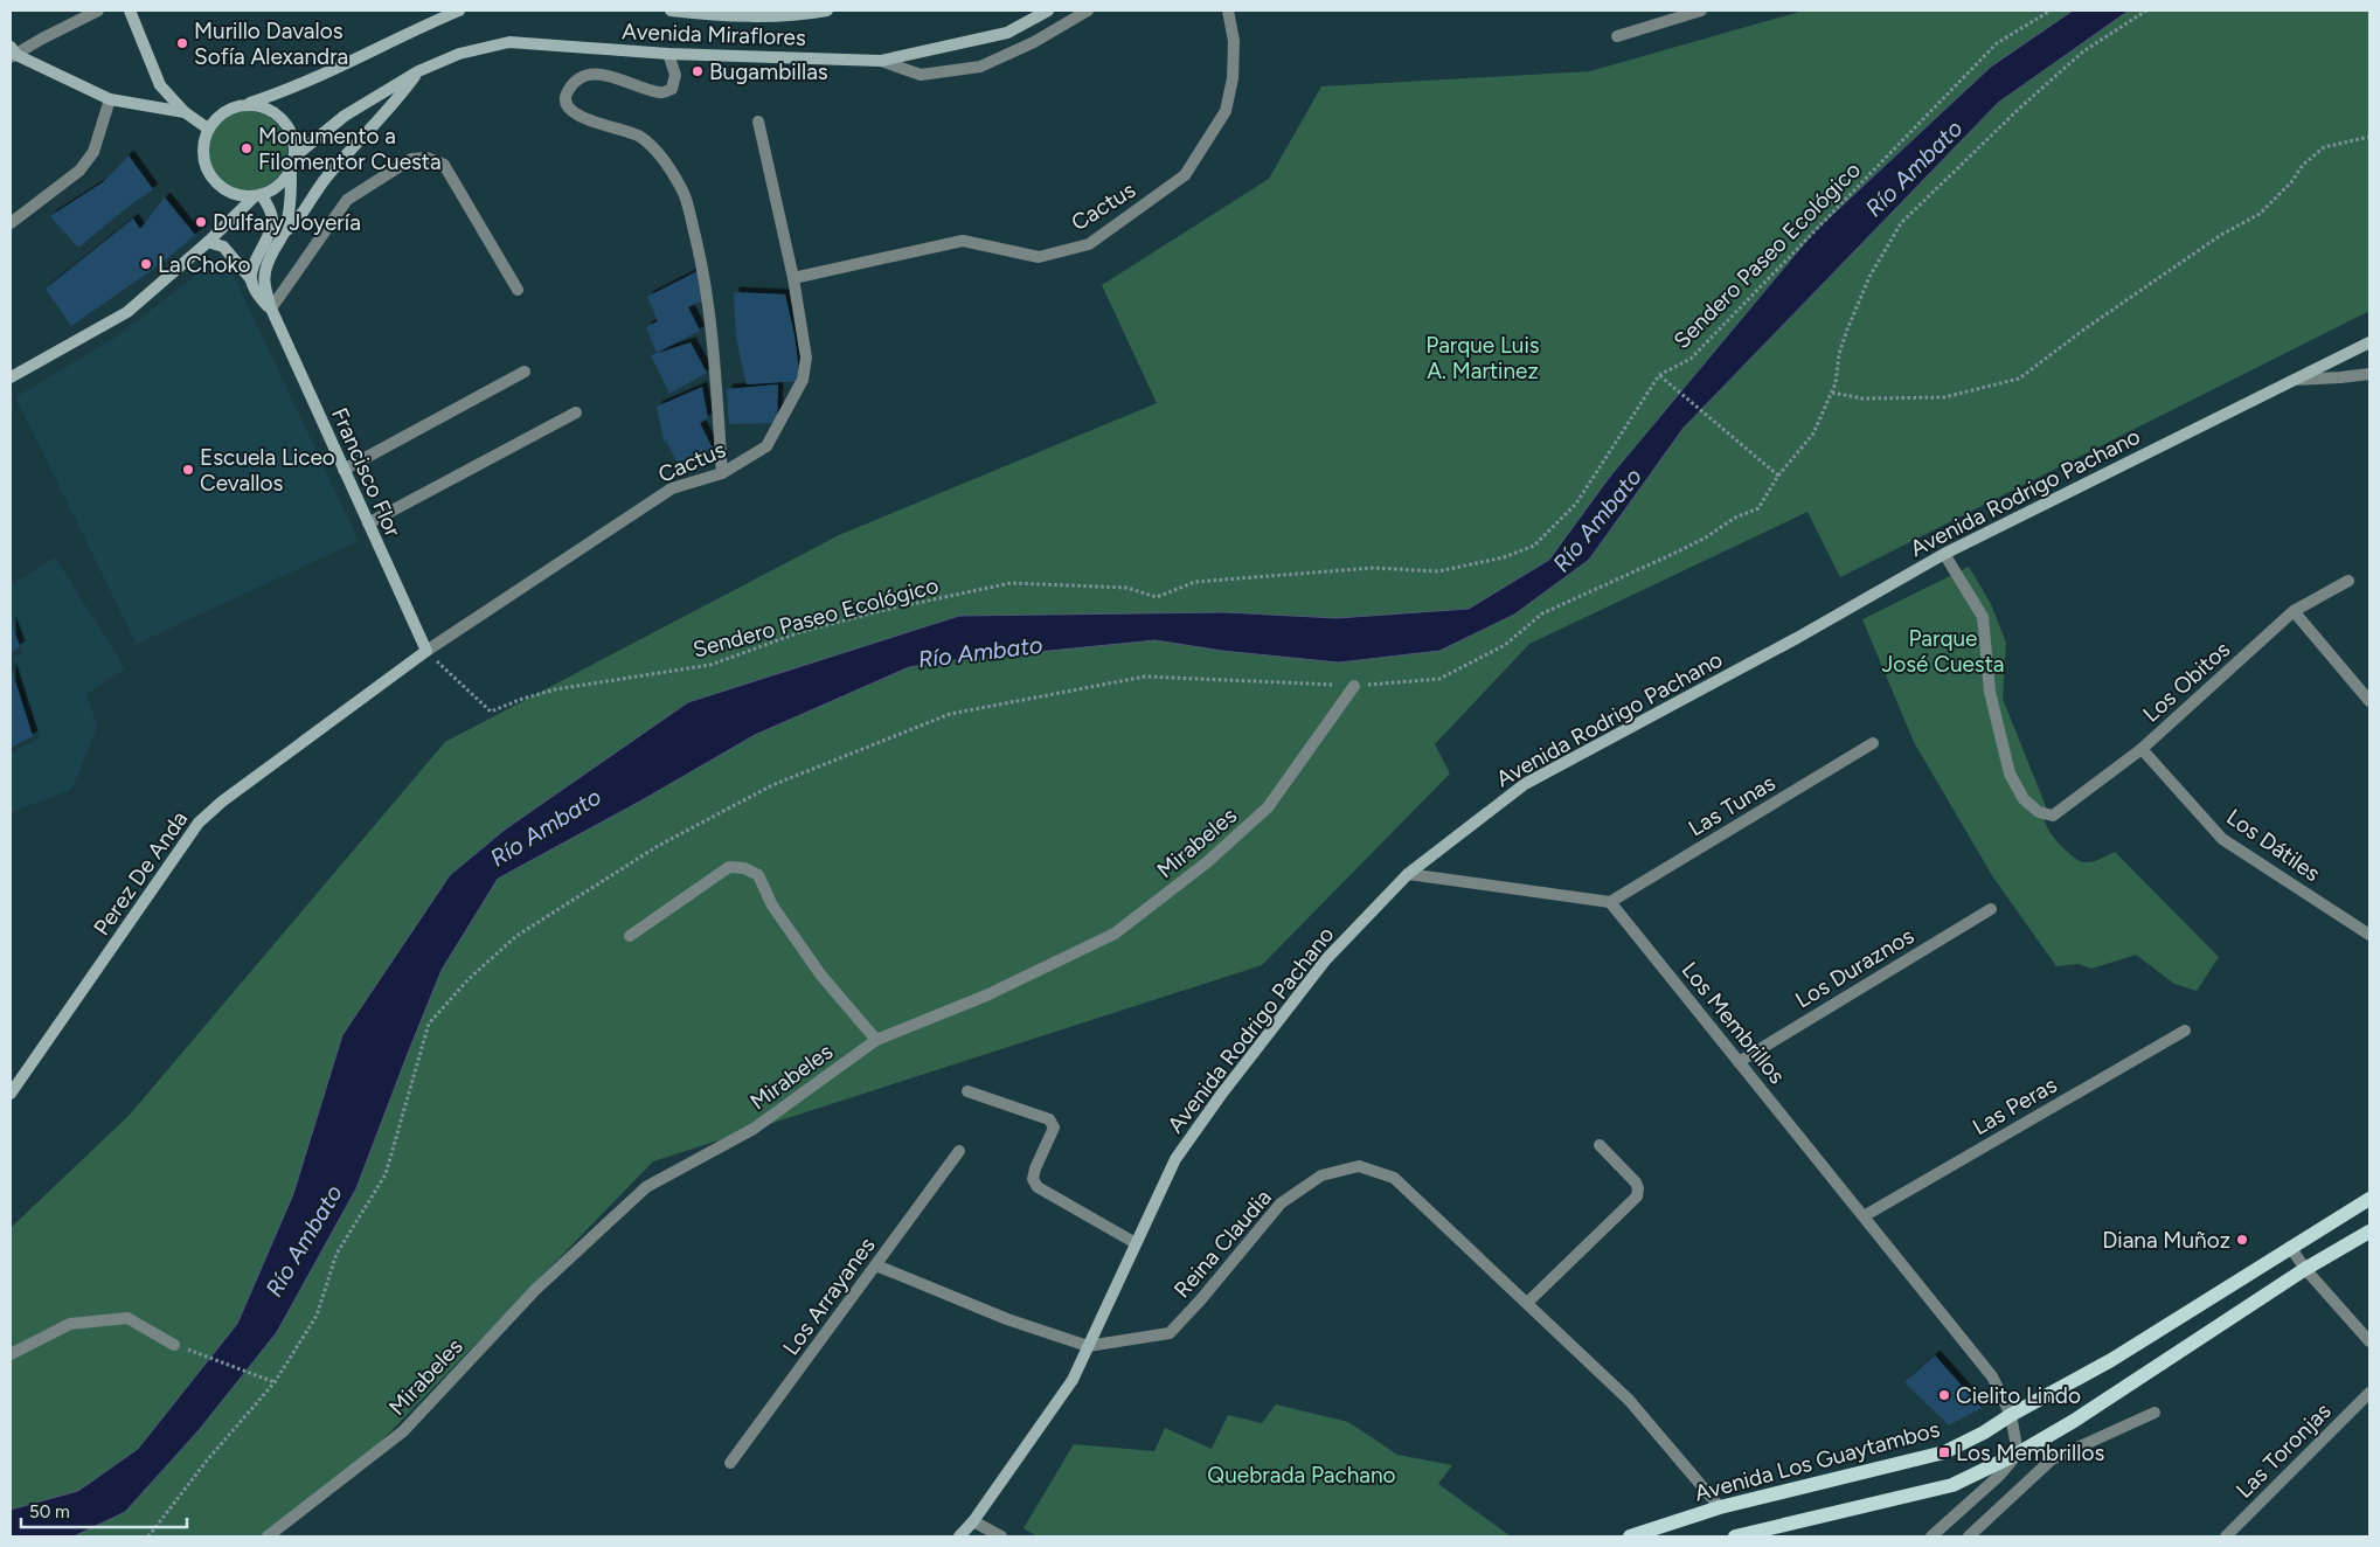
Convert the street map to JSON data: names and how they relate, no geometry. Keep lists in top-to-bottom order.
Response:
{
  "streets": {
    "main road": [
      "Avenida Miraflores",
      "Francisco Flor",
      "Avenida Rodrigo Pachano",
      "Perez De Anda",
      "Avenida Los Guaytambos"
    ],
    "street": [
      "Cactus",
      "Los Obitos",
      "Las Tunas",
      "Mirabeles",
      "Los Dátiles",
      "Los Duraznos",
      "Los Membrillos",
      "Las Peras",
      "Reina Claudia",
      "Los Arrayanes",
      "Las Toronjas"
    ],
    "path": ["Sendero Paseo Ecológico"]
  },
  "crossings": [
    ["Cactus", "Sendero Paseo Ecológico"],
    ["Cactus", "Francisco Flor"],
    ["Cactus", "Perez De Anda"],
    ["Sendero Paseo Ecológico", "Francisco Flor"],
    ["Sendero Paseo Ecológico", "Perez De Anda"],
    ["Francisco Flor", "Perez De Anda"],
    ["Avenida Rodrigo Pachano", "Los Obitos"],
    ["Avenida Rodrigo Pachano", "Reina Claudia"],
    ["Los Obitos", "Los Dátiles"],
    ["Las Tunas", "Los Membrillos"],
    ["Los Duraznos", "Los Membrillos"],
    ["Los Membrillos", "Las Peras"],
    ["Los Membrillos", "Avenida Los Guaytambos"],
    ["Reina Claudia", "Los Arrayanes"],
    ["Reina Claudia", "Avenida Los Guaytambos"]
  ],
  "water": ["Río Ambato"],
  "parks": ["Parque Luis A. Martinez", "Parque José Cuesta", "Quebrada Pachano"],
  "places": {
    "other": [
      "Murillo Davalos Sofía Alexandra",
      "Bugambillas",
      "Monumento a Filomentor Cuesta",
      "Dulfary Joyería",
      "La Choko",
      "Escuela Liceo Cevallos",
      "Diana Muñoz",
      "Cielito Lindo"
    ],
    "transit": ["Los Membrillos"]
  },
  "scale_bar": "50 m"
}
